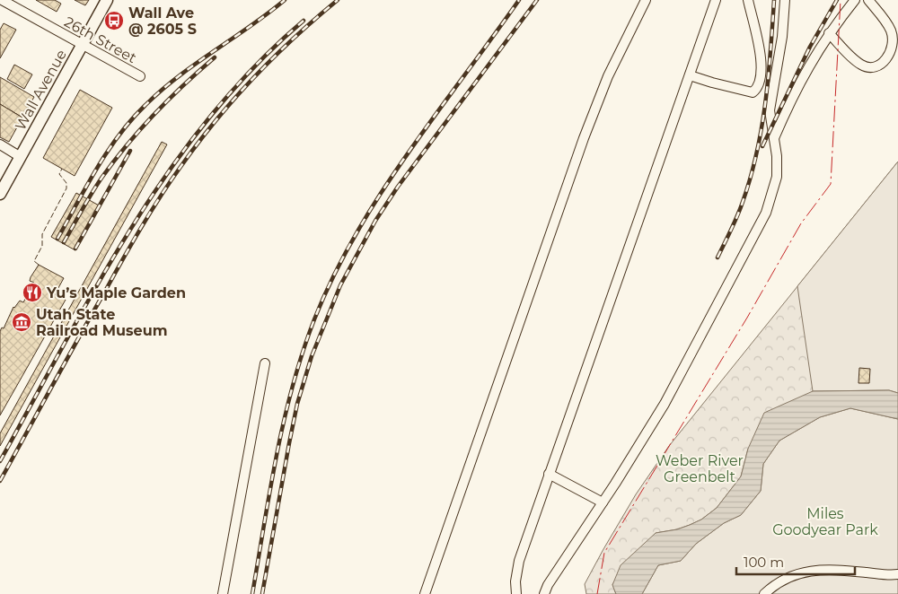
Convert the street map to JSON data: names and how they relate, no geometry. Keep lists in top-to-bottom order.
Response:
{
  "streets": {
    "main road": ["Wall Avenue"],
    "street": ["26th Street"]
  },
  "crossings": [
    ["26th Street", "Wall Avenue"]
  ],
  "parks": ["Weber River Greenbelt", "Miles Goodyear Park"],
  "places": {
    "bus stop": ["Wall Ave @ 2605 S"],
    "restaurant": ["Yu’s Maple Garden"],
    "museum": ["Utah State Railroad Museum"]
  },
  "scale_bar": "100 m"
}
